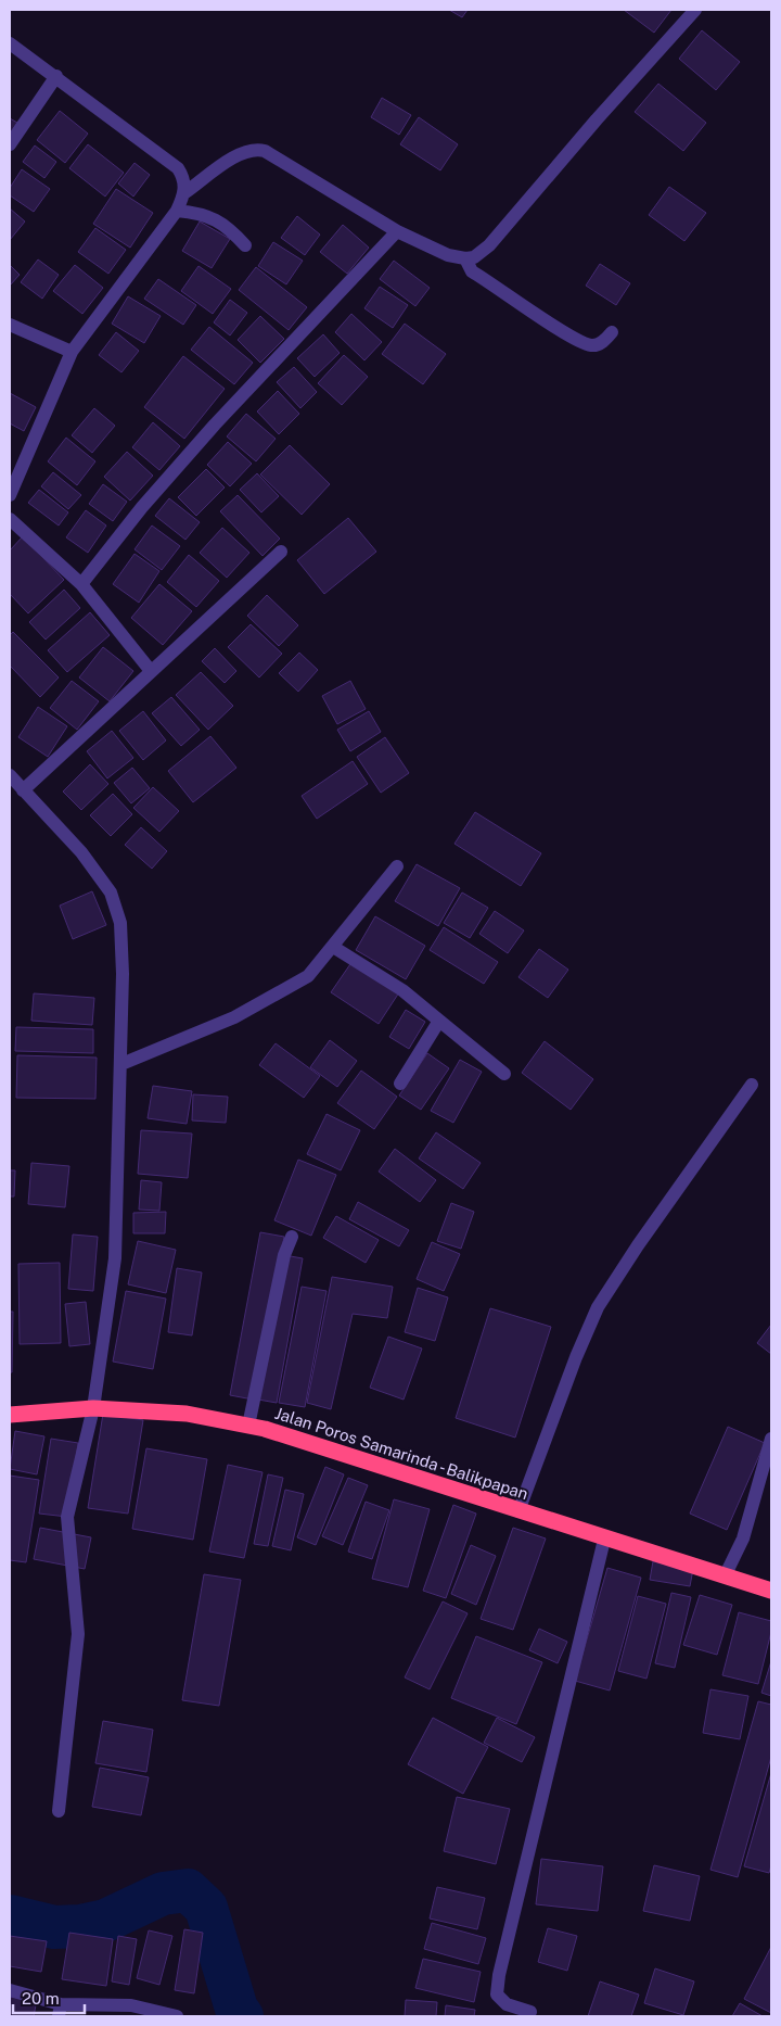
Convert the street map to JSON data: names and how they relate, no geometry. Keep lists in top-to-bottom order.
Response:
{
  "streets": {
    "highway": ["Jalan Poros Samarinda - Balikpapan"]
  },
  "scale_bar": "20 m"
}
